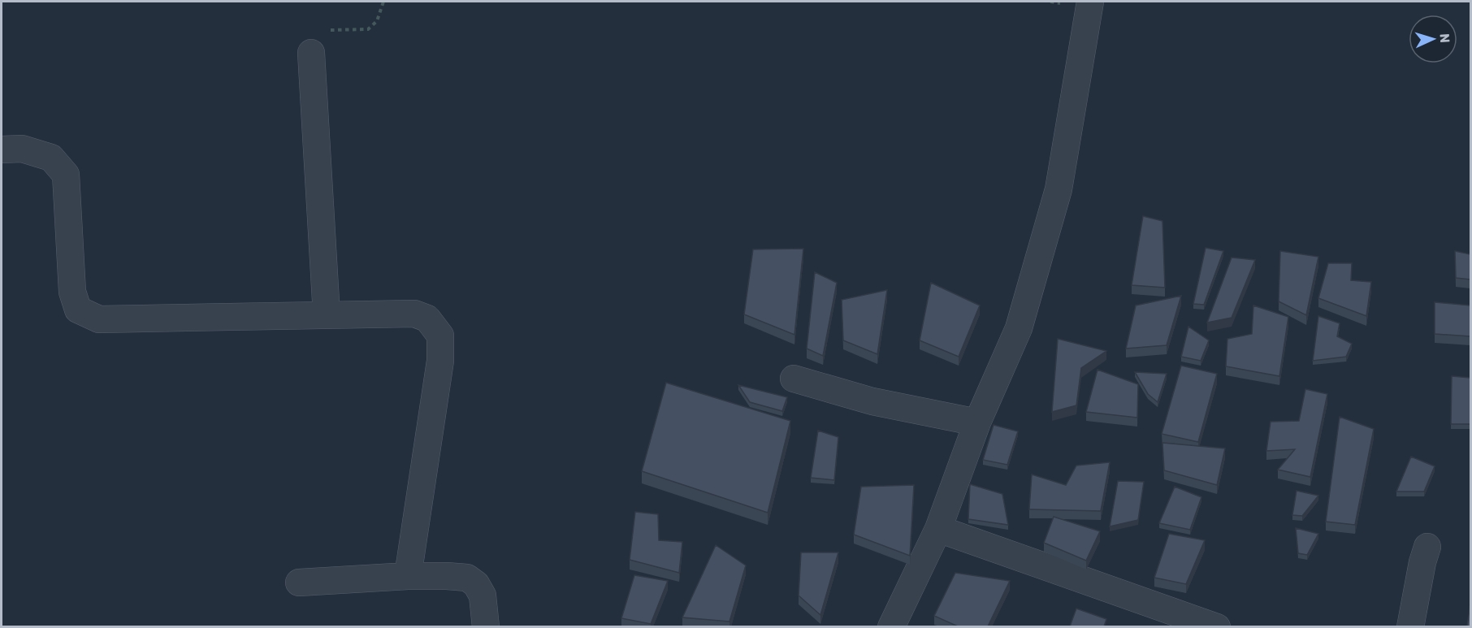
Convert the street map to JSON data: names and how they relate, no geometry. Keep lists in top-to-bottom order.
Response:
{
  "north": "right"
}
